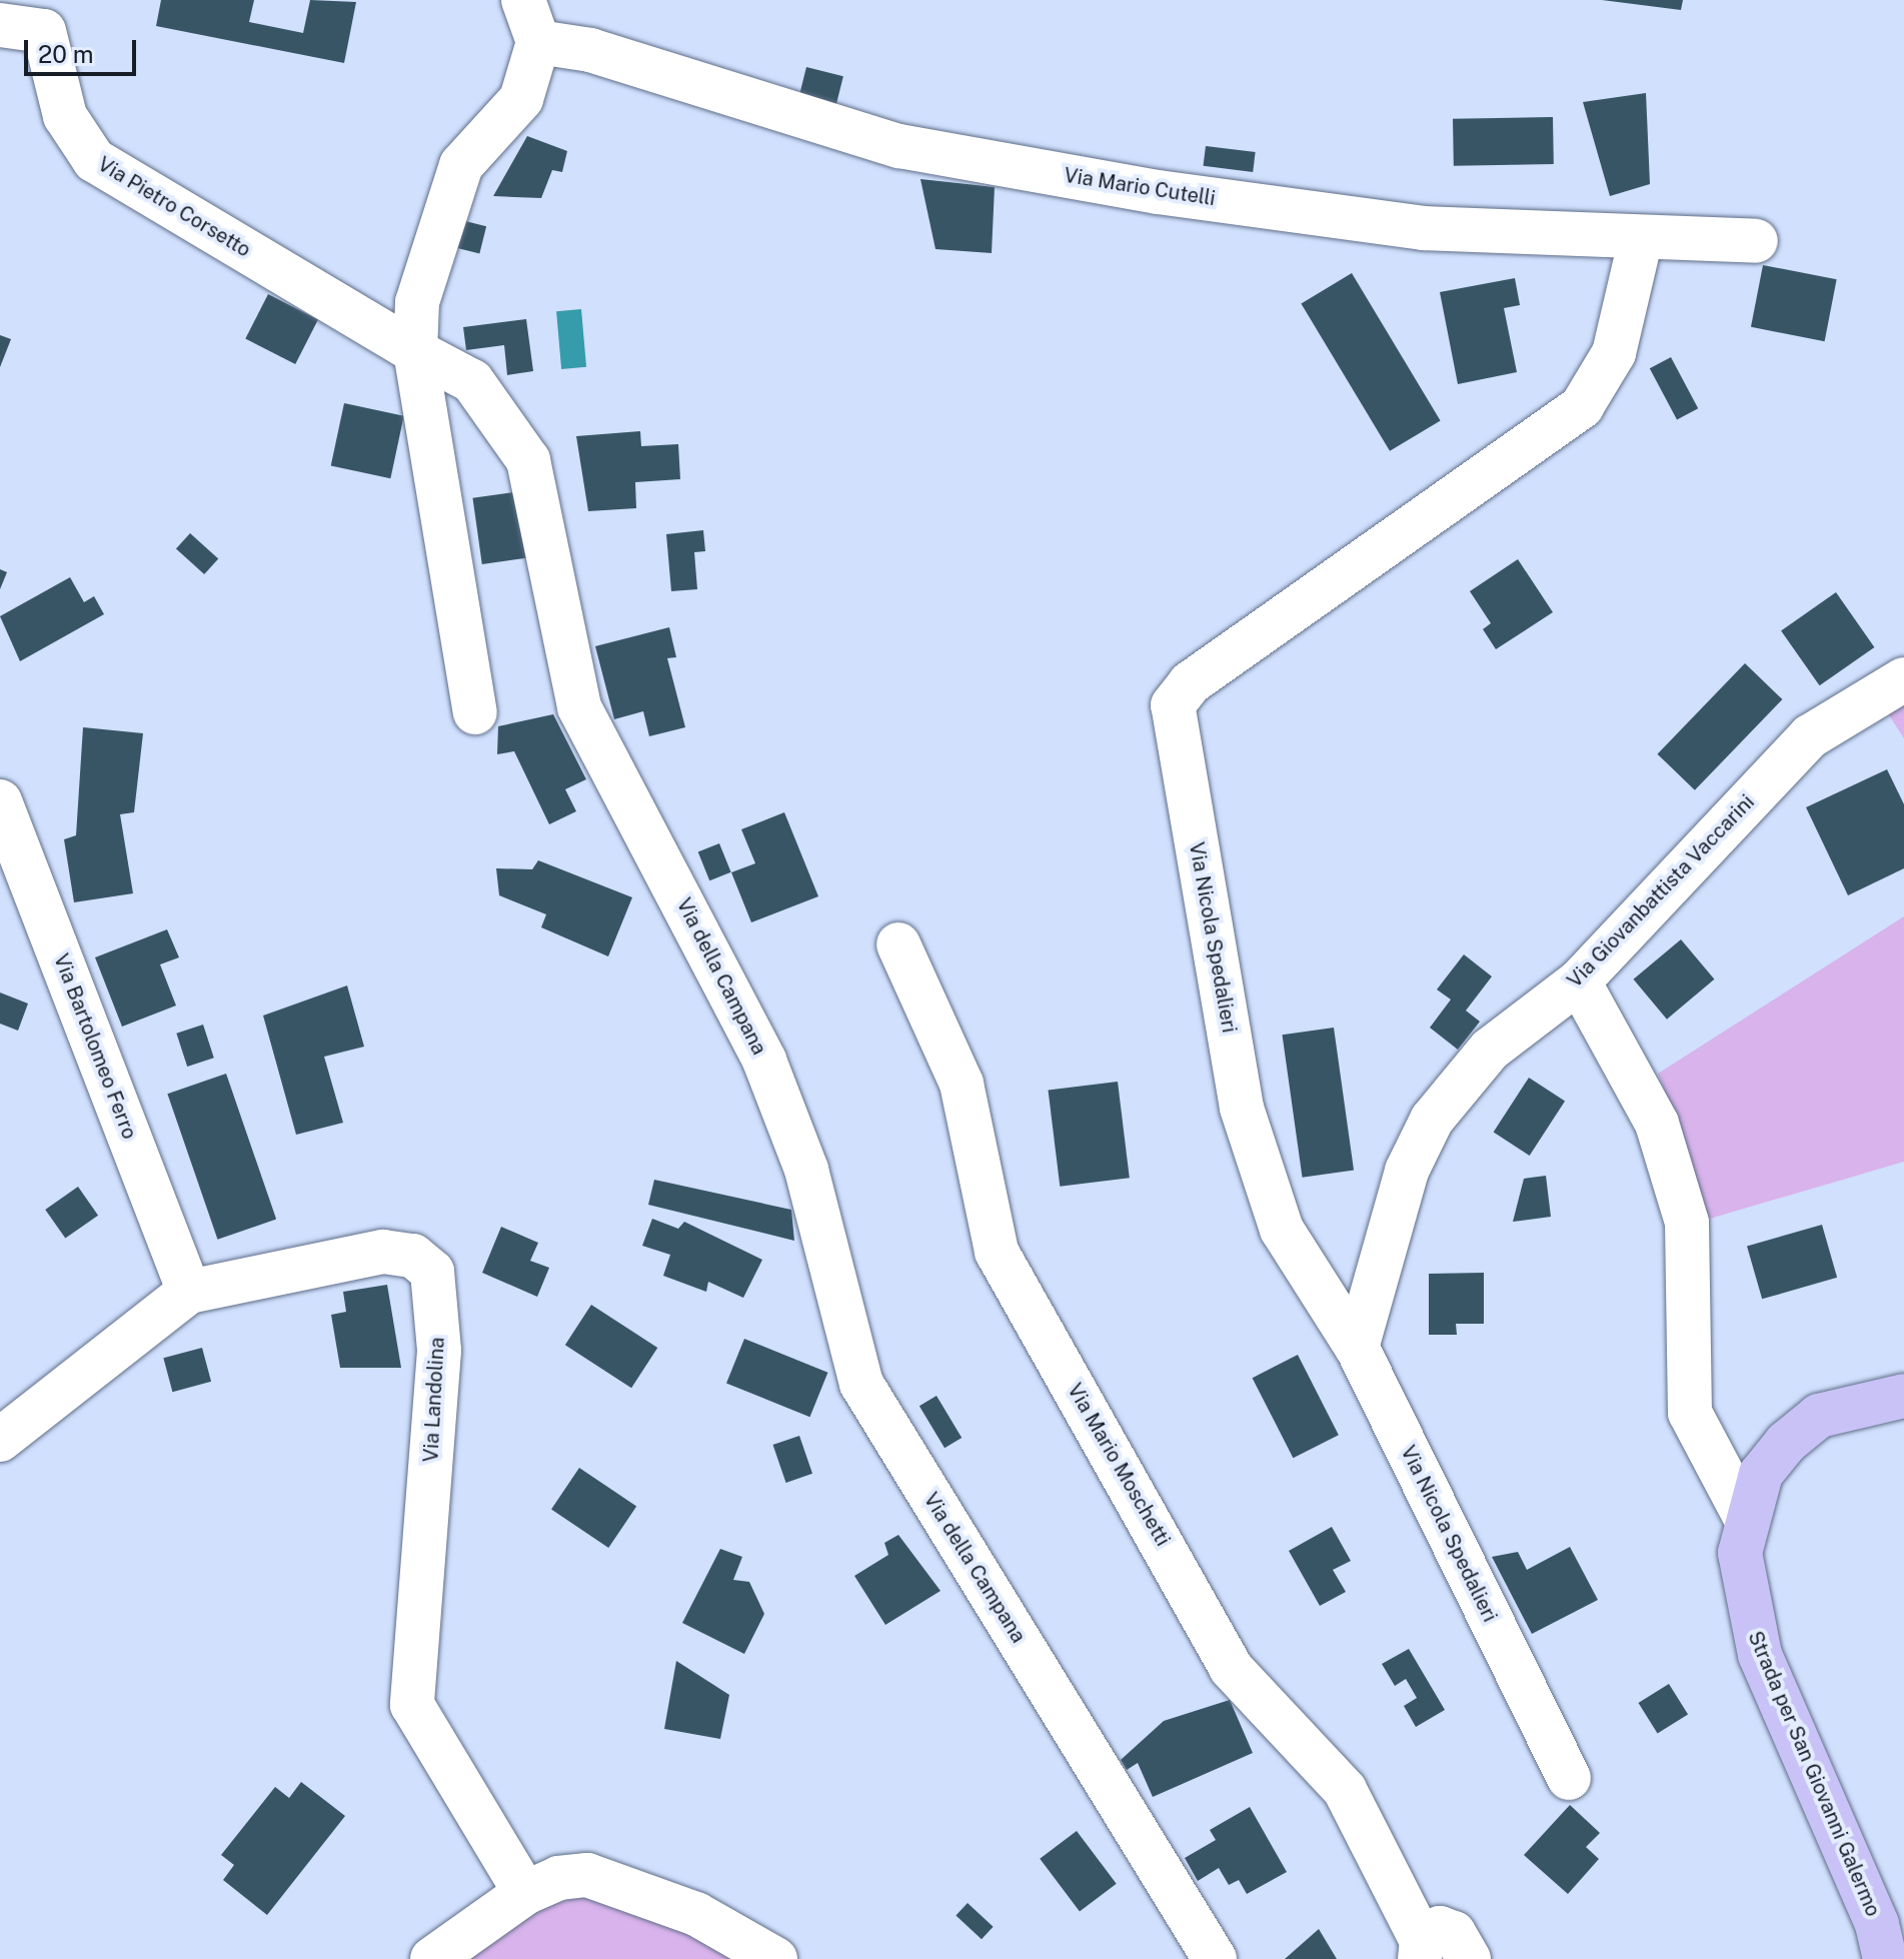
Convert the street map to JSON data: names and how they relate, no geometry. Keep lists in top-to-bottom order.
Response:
{
  "streets": {
    "main road": ["Strada per San Giovanni Galermo"],
    "street": [
      "Via Mario Cutelli",
      "Via Pietro Corsetto",
      "Via Giovanbattista Vaccarini",
      "Via Nicola Spedalieri",
      "Via della Campana",
      "Via Bartolomeo Ferro",
      "Via Landolina",
      "Via Mario Moschetti"
    ]
  },
  "crossings": [
    ["Via Mario Cutelli", "Via Nicola Spedalieri"],
    ["Via Pietro Corsetto", "Via della Campana"],
    ["Via Giovanbattista Vaccarini", "Via Nicola Spedalieri"],
    ["Via Bartolomeo Ferro", "Via Landolina"]
  ],
  "scale_bar": "20 m"
}
